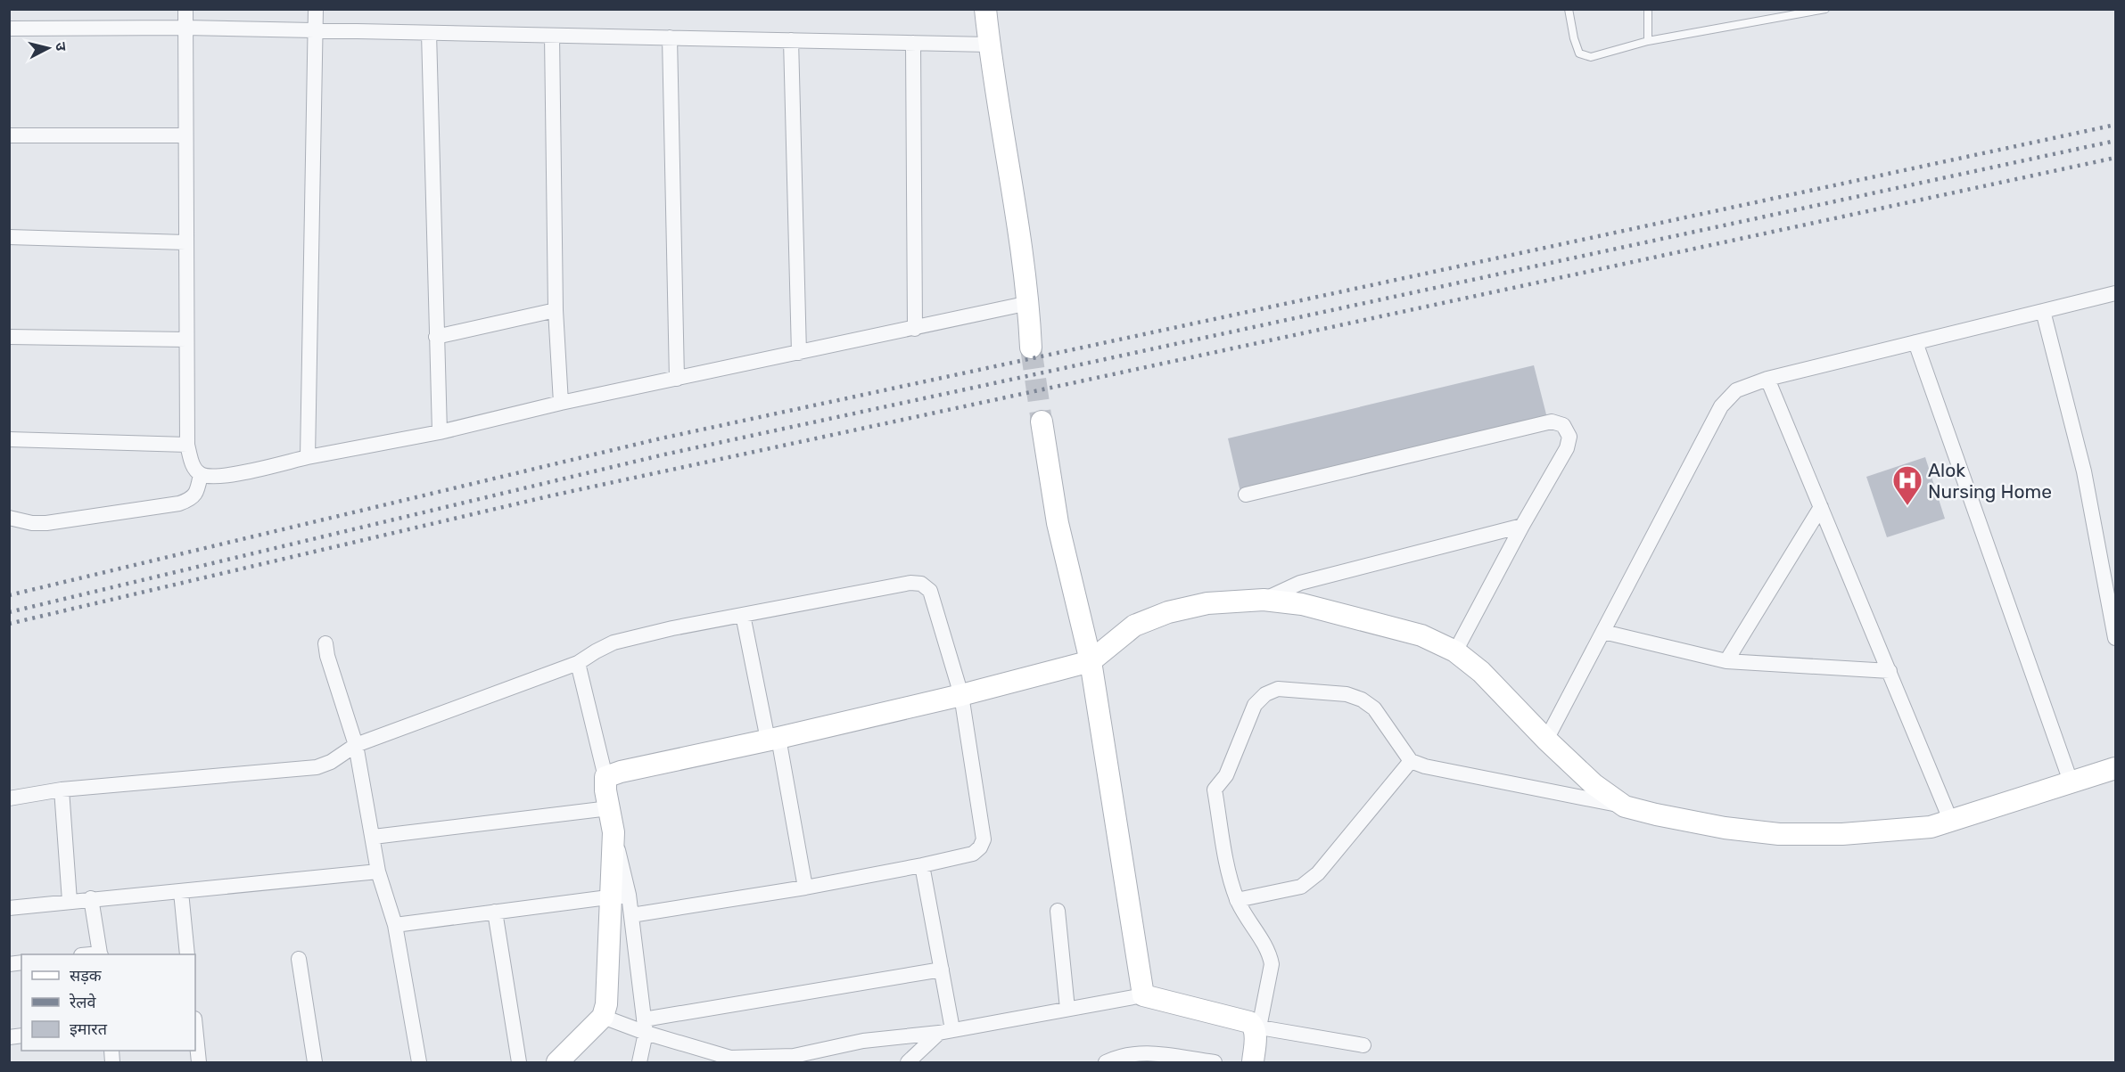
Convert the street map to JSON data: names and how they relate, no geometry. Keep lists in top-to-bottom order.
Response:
{
  "places": {
    "hospital": ["Alok Nursing Home"]
  },
  "legend": ["सड़क", "रेलवे", "इमारत"],
  "north": "right"
}
